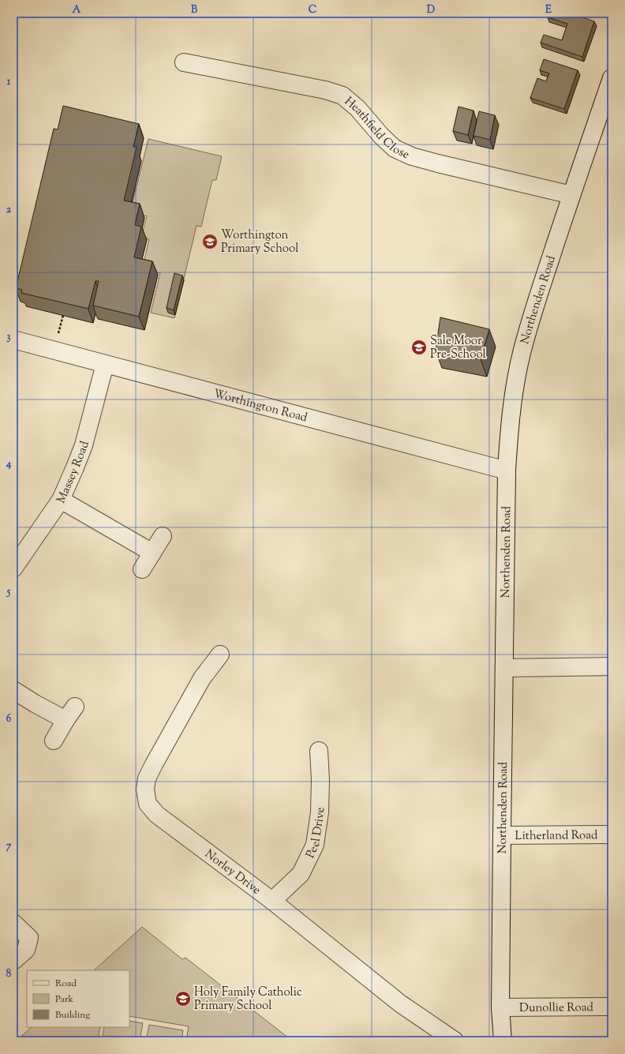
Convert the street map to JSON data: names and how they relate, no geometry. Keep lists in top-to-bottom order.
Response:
{
  "streets": {
    "street": [
      "Heathfield Close",
      "Northenden Road",
      "Worthington Road",
      "Massey Road",
      "Peel Drive",
      "Litherland Road",
      "Norley Drive",
      "Dunollie Road"
    ]
  },
  "crossings": [
    ["Heathfield Close", "Northenden Road"],
    ["Northenden Road", "Worthington Road"],
    ["Northenden Road", "Litherland Road"],
    ["Northenden Road", "Dunollie Road"],
    ["Worthington Road", "Massey Road"],
    ["Peel Drive", "Norley Drive"]
  ],
  "places": {
    "school or university": ["Worthington Primary School", "Sale Moor Pre-School", "Holy Family Catholic Primary School"]
  },
  "legend": ["Road", "Park", "Building"],
  "grid": {
    "columns": [
      "A",
      "B",
      "C",
      "D",
      "E"
    ],
    "rows": [
      "1",
      "2",
      "3",
      "4",
      "5",
      "6",
      "7",
      "8"
    ]
  }
}
